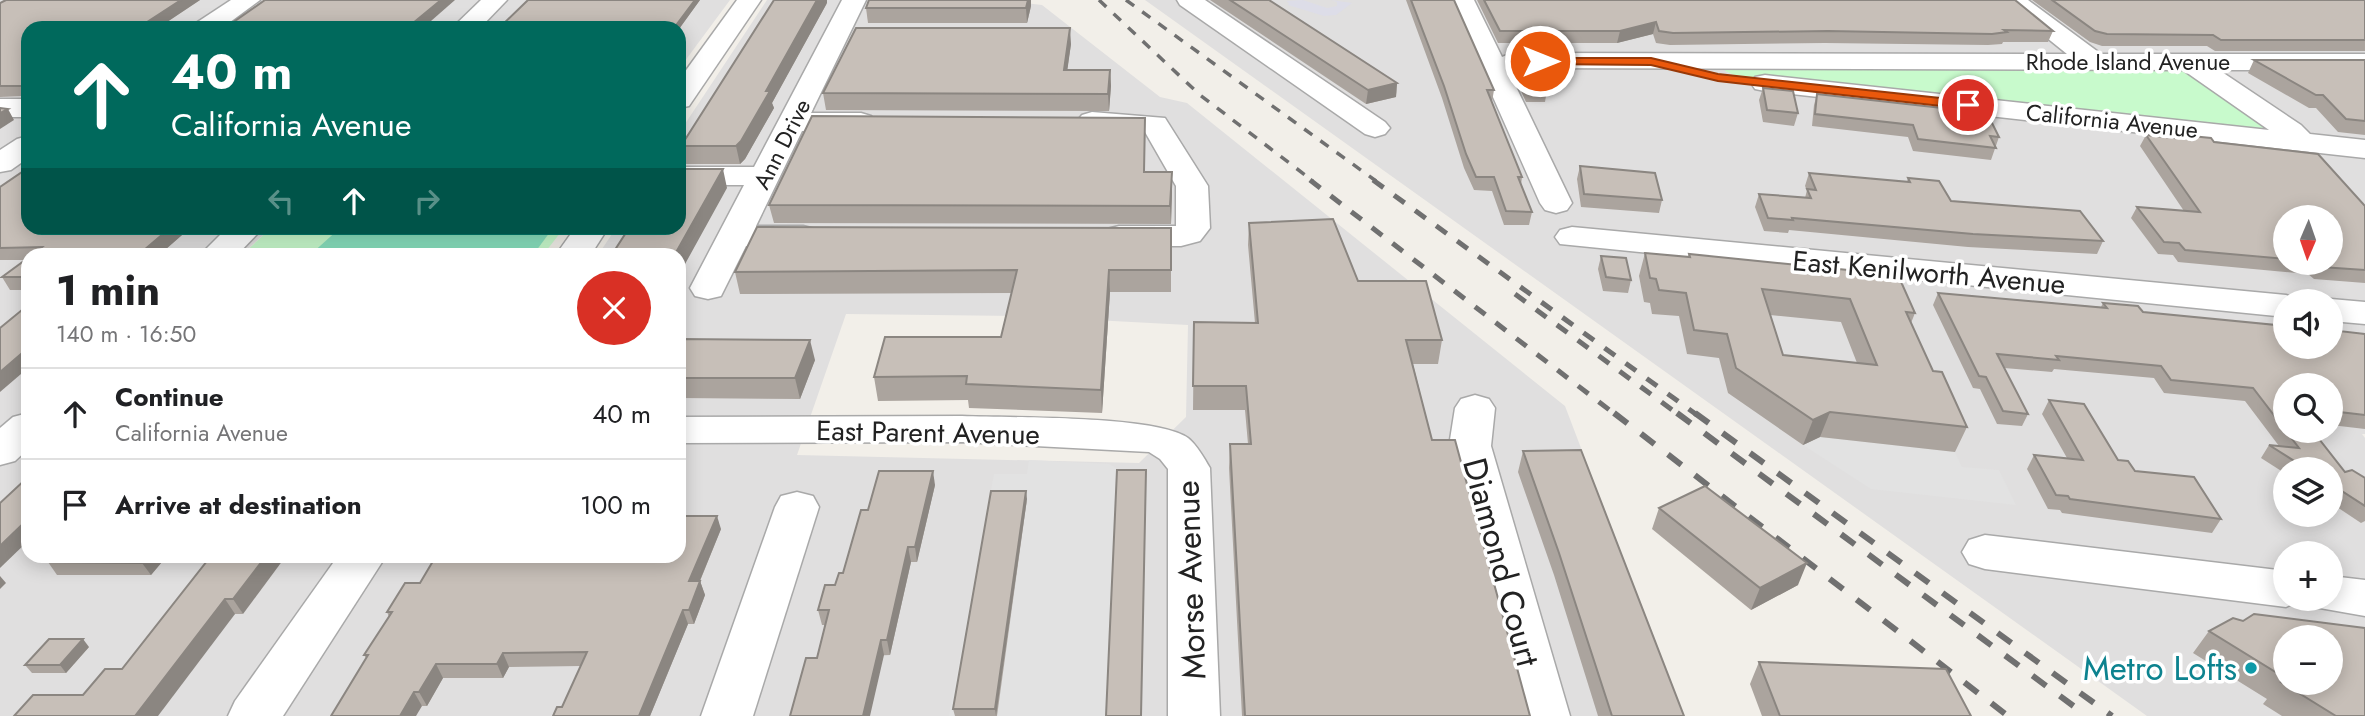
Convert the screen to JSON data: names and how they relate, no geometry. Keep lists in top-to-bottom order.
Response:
{
  "streets": {
    "street": [
      "Rhode Island Avenue",
      "California Avenue",
      "Ann Drive",
      "East Kenilworth Avenue",
      "East Parent Avenue",
      "Diamond Court",
      "Morse Avenue"
    ]
  },
  "crossings": [
    ["Rhode Island Avenue", "California Avenue"],
    ["East Parent Avenue", "Morse Avenue"]
  ],
  "places": ["Metro Lofts"],
  "north": "bottom",
  "page": {
    "turn": ["40 m", "California Avenue"],
    "map_buttons": ["+", "−"],
    "heading": ["1 min", "140 m · 16:50"],
    "list": [
      {
        "name": "Continue",
        "note": "California Avenue",
        "value": "40 m"
      },
      {
        "name": "Arrive at destination",
        "value": "100 m"
      }
    ]
  }
}
